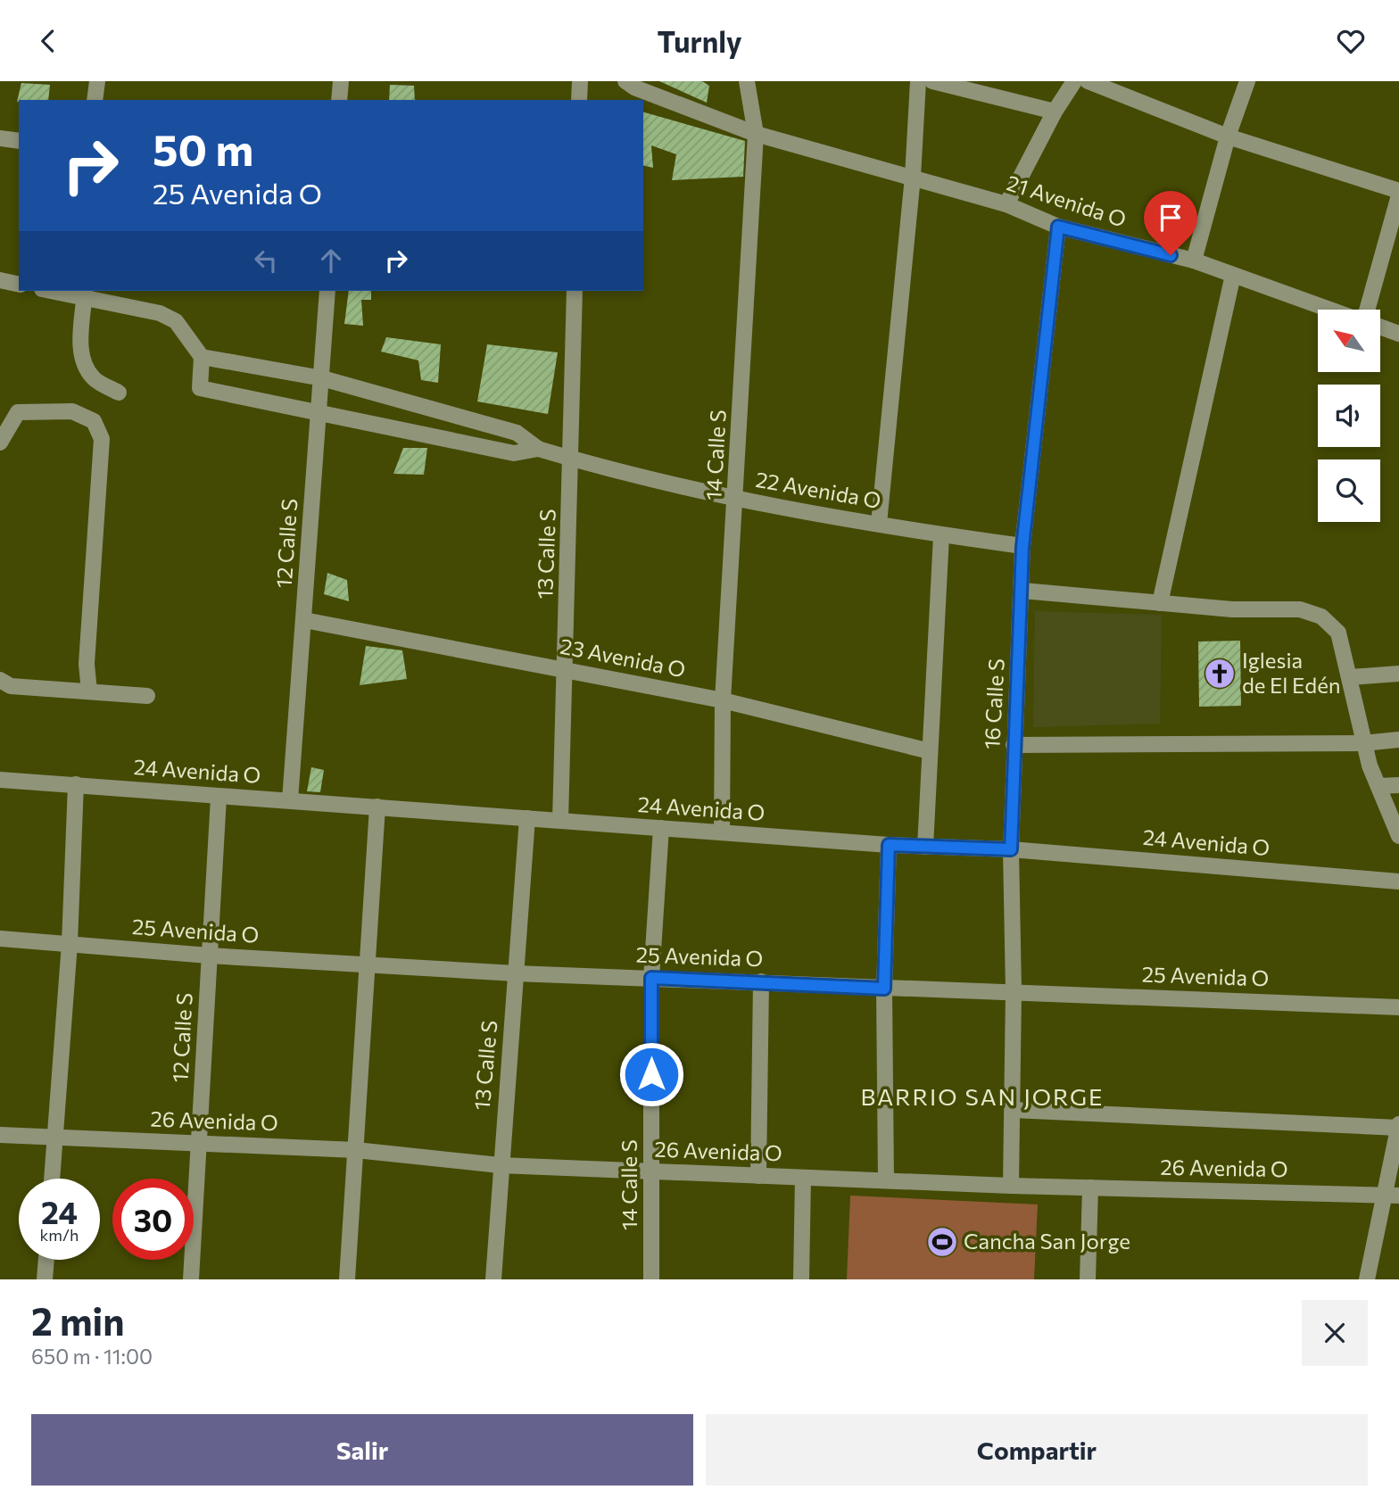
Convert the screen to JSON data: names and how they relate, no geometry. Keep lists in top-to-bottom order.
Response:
{
  "streets": {
    "street": [
      "21 Avenida O",
      "14 Calle S",
      "22 Avenida O",
      "12 Calle S",
      "13 Calle S",
      "23 Avenida O",
      "16 Calle S",
      "24 Avenida O",
      "25 Avenida O",
      "26 Avenida O"
    ]
  },
  "crossings": [
    ["21 Avenida O", "14 Calle S"],
    ["21 Avenida O", "16 Calle S"],
    ["14 Calle S", "22 Avenida O"],
    ["14 Calle S", "23 Avenida O"],
    ["14 Calle S", "24 Avenida O"],
    ["14 Calle S", "25 Avenida O"],
    ["14 Calle S", "26 Avenida O"],
    ["22 Avenida O", "13 Calle S"],
    ["22 Avenida O", "16 Calle S"],
    ["12 Calle S", "23 Avenida O"],
    ["12 Calle S", "24 Avenida O"],
    ["12 Calle S", "25 Avenida O"],
    ["12 Calle S", "26 Avenida O"],
    ["13 Calle S", "23 Avenida O"],
    ["13 Calle S", "24 Avenida O"],
    ["13 Calle S", "25 Avenida O"],
    ["13 Calle S", "26 Avenida O"],
    ["16 Calle S", "24 Avenida O"],
    ["16 Calle S", "25 Avenida O"],
    ["16 Calle S", "26 Avenida O"]
  ],
  "districts": ["BARRIO SAN JORGE"],
  "places": {
    "church": ["Iglesia de El Edén"],
    "sports": ["Cancha San Jorge"]
  },
  "north": "top left",
  "page": {
    "header": "Turnly",
    "turn": ["50 m", "25 Avenida O"],
    "speed": "24 km/h",
    "limit": "30",
    "heading": ["2 min", "650 m · 11:00"],
    "buttons": ["Salir", "Compartir"]
  }
}
